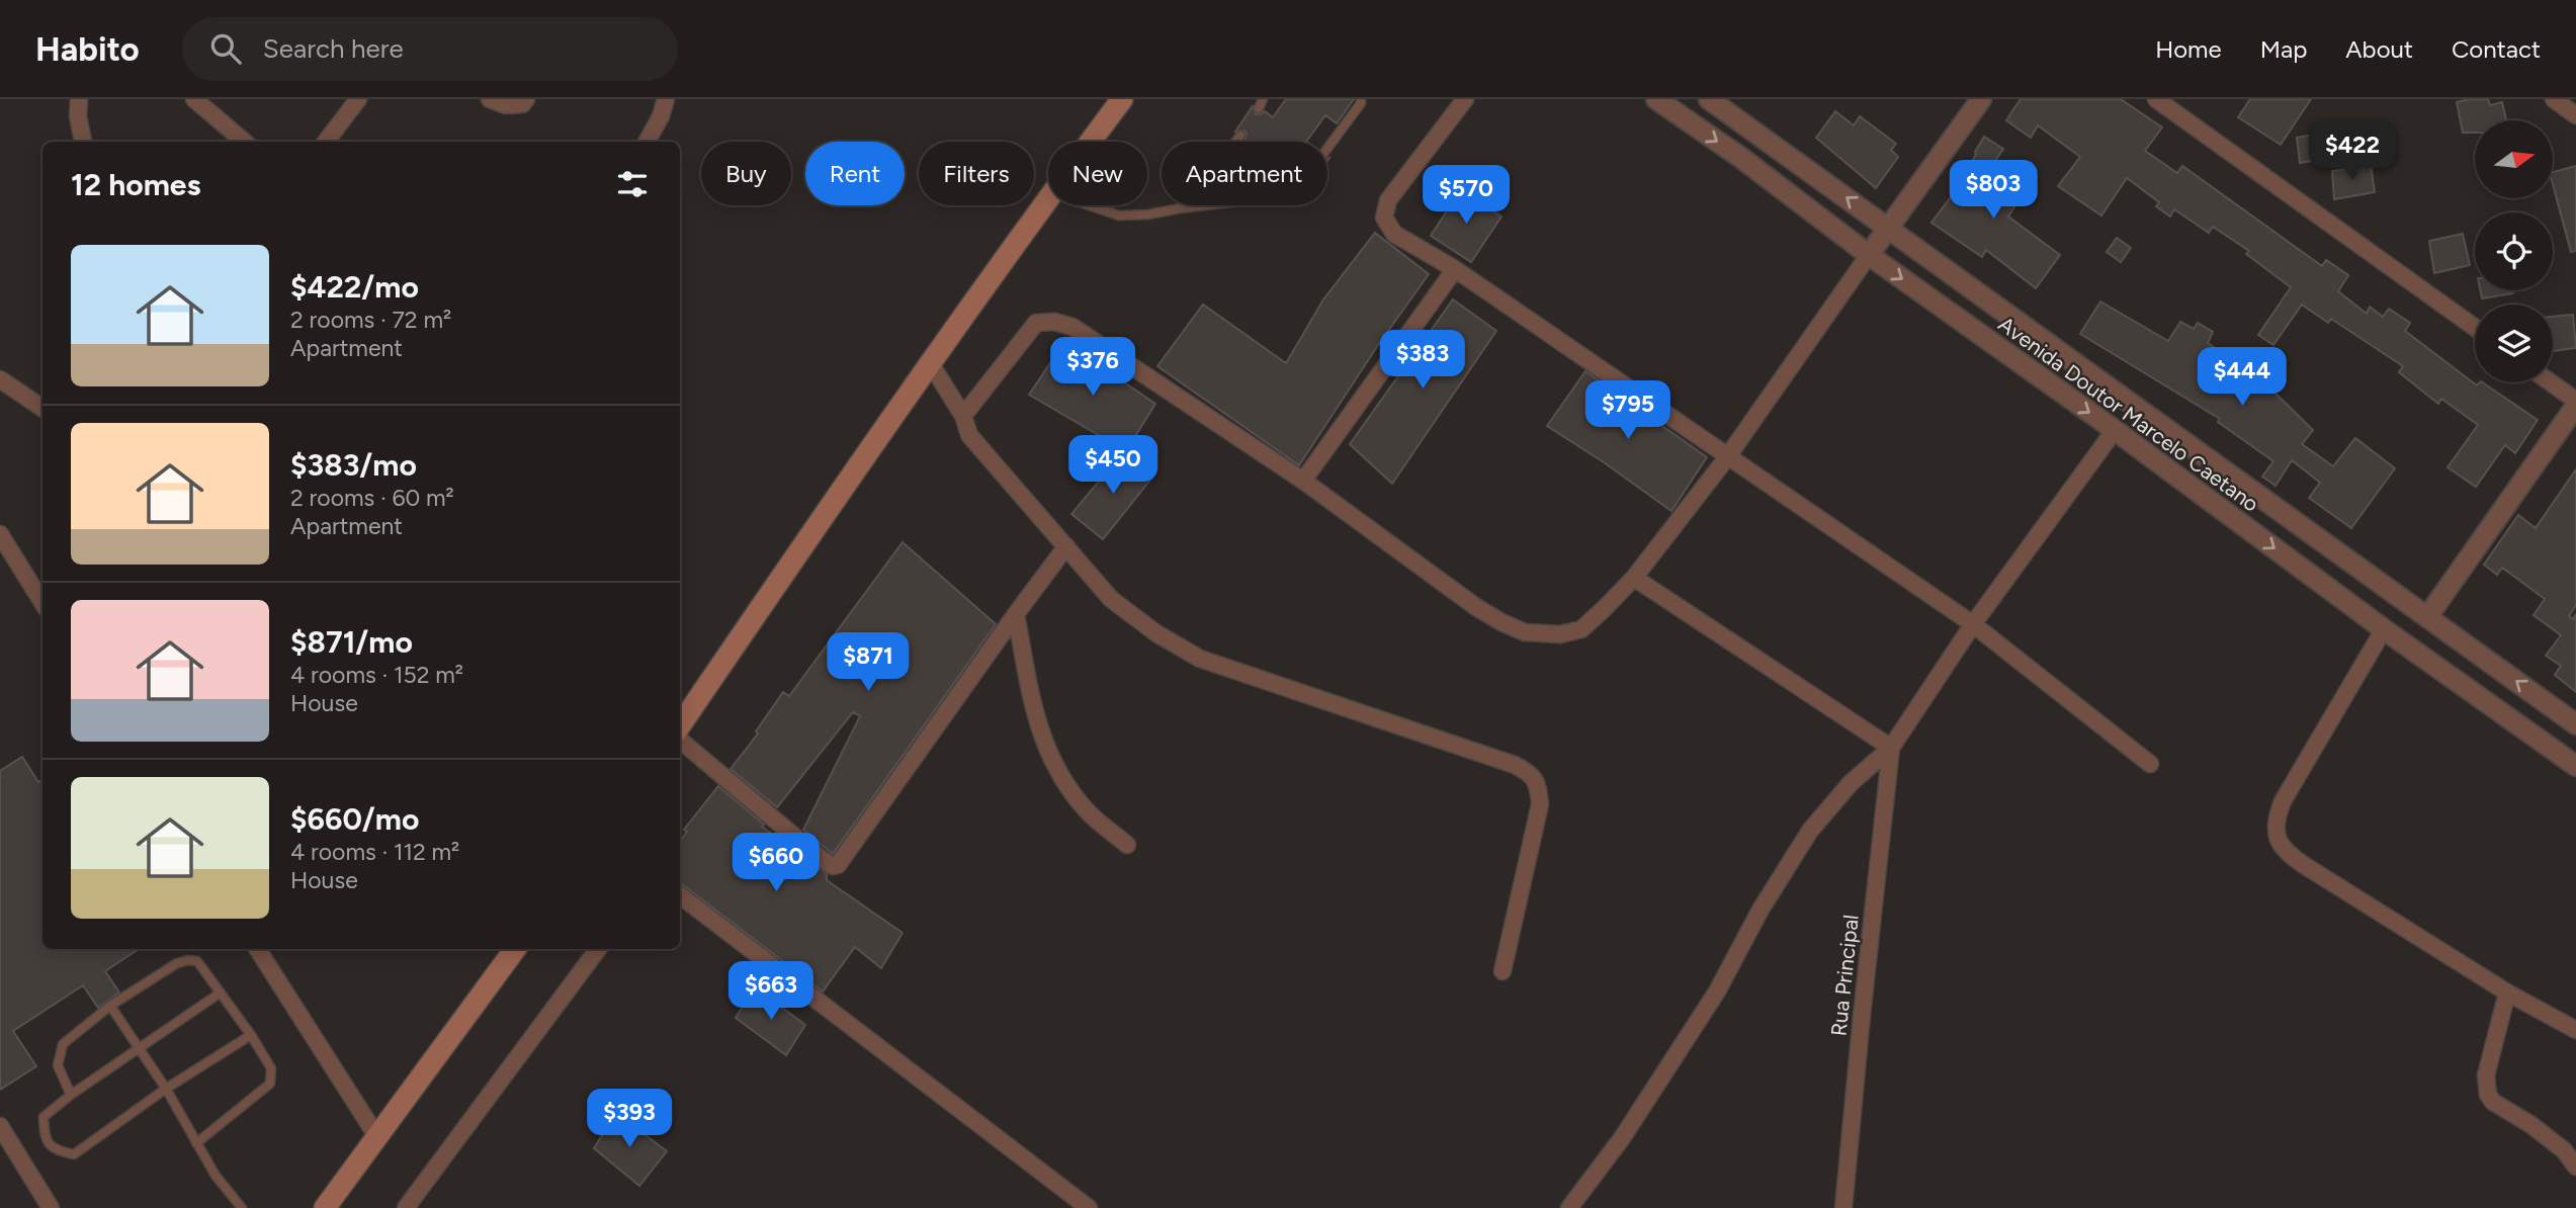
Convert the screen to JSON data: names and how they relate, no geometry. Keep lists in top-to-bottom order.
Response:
{
  "streets": {
    "street": ["Avenida Doutor Marcelo Caetano", "Rua Principal"]
  },
  "north": "right",
  "page": {
    "header": "Habito",
    "search": "Search here",
    "nav": [
      "Home",
      "Map",
      "About",
      "Contact"
    ],
    "price": [
      "$422",
      "$803",
      "$570",
      "$383",
      "$376",
      "$444",
      "$795",
      "$450",
      "$871",
      "$660",
      "$663",
      "$393"
    ],
    "chip": [
      "Buy",
      "Rent",
      "Filters",
      "New",
      "Apartment"
    ],
    "heading": "12 homes",
    "list": [
      {
        "name": "$422/mo",
        "note": "2 rooms · 72 m² · Apartment"
      },
      {
        "name": "$383/mo",
        "note": "2 rooms · 60 m² · Apartment"
      },
      {
        "name": "$871/mo",
        "note": "4 rooms · 152 m² · House"
      },
      {
        "name": "$660/mo",
        "note": "4 rooms · 112 m² · House"
      }
    ]
  }
}
